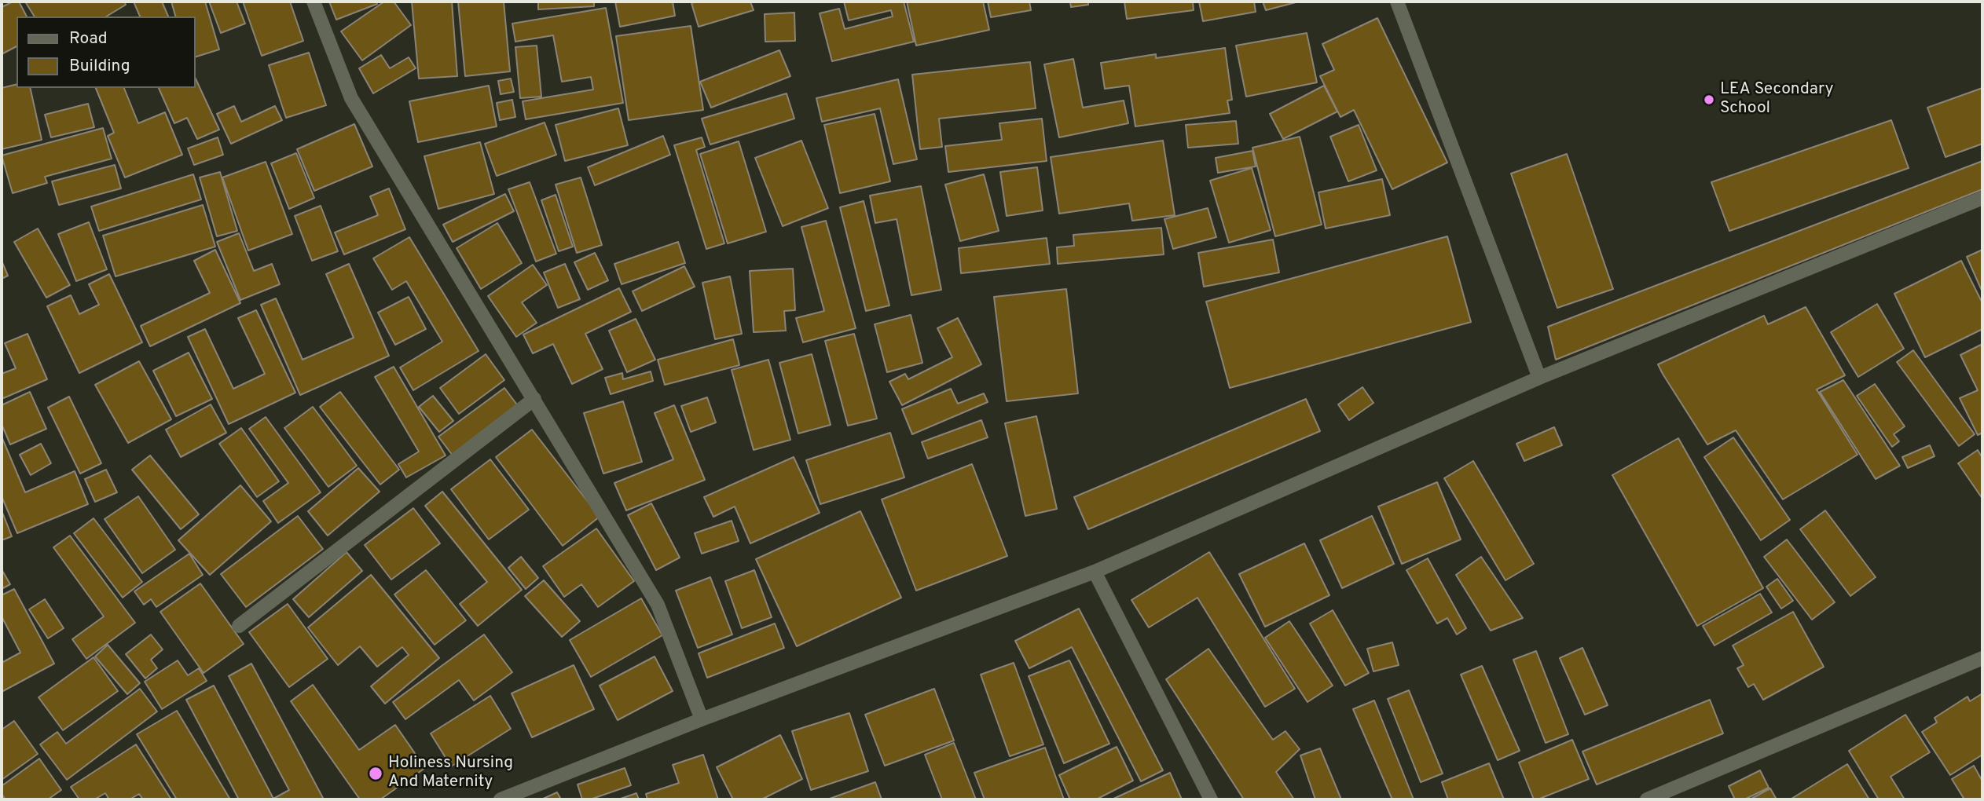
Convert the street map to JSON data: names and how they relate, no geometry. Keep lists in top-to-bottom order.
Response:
{
  "places": ["LEA Secondary School", "Holiness Nursing And Maternity"],
  "legend": ["Road", "Building"]
}
